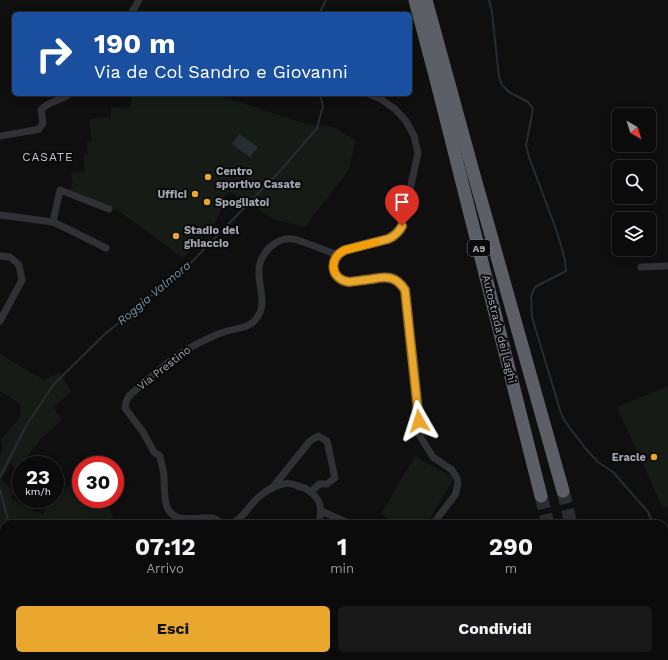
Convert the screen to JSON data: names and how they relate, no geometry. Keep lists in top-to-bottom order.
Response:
{
  "streets": {
    "highway": ["A9", "Autostrada dei Laghi"],
    "street": ["Via Prestino"]
  },
  "districts": ["CASATE"],
  "water": ["Roggia Valmora"],
  "places": [
    "Centro sportivo Casate",
    "Uffici",
    "Spogliatoi",
    "Stadio del ghiaccio",
    "Eracle"
  ],
  "north": "bottom right",
  "page": {
    "turn": ["190 m", "Via de Col Sandro e Giovanni"],
    "speed": "23 km/h",
    "limit": "30",
    "eta": [
      "07:12",
      "Arrivo",
      "1",
      "min",
      "290",
      "m"
    ],
    "buttons": ["Esci", "Condividi"]
  }
}
